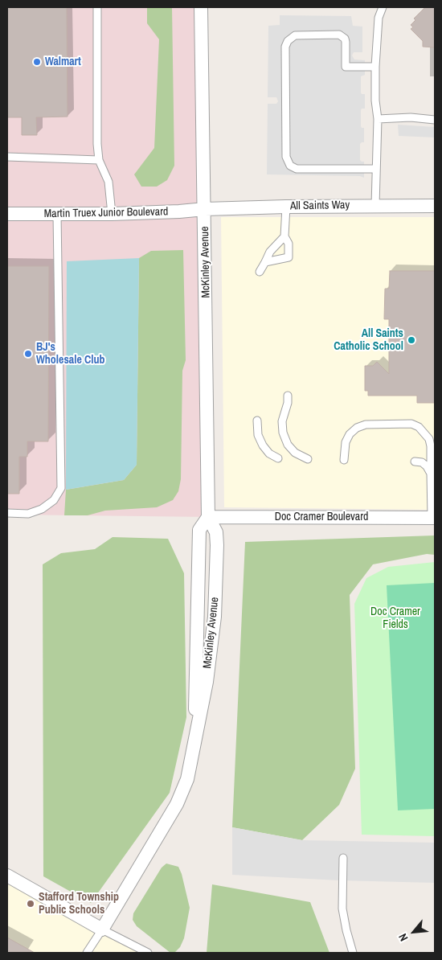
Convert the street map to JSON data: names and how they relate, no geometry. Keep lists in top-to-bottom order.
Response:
{
  "streets": {
    "street": [
      "All Saints Way",
      "Martin Truex Junior Boulevard",
      "McKinley Avenue",
      "Doc Cramer Boulevard"
    ]
  },
  "crossings": [
    ["All Saints Way", "Martin Truex Junior Boulevard"],
    ["All Saints Way", "McKinley Avenue"],
    ["Martin Truex Junior Boulevard", "McKinley Avenue"],
    ["McKinley Avenue", "Doc Cramer Boulevard"]
  ],
  "parks": ["Doc Cramer Fields"],
  "places": [
    "Walmart",
    "All Saints Catholic School",
    "BJ's Wholesale Club",
    "Stafford Township Public Schools"
  ],
  "north": "bottom left"
}
